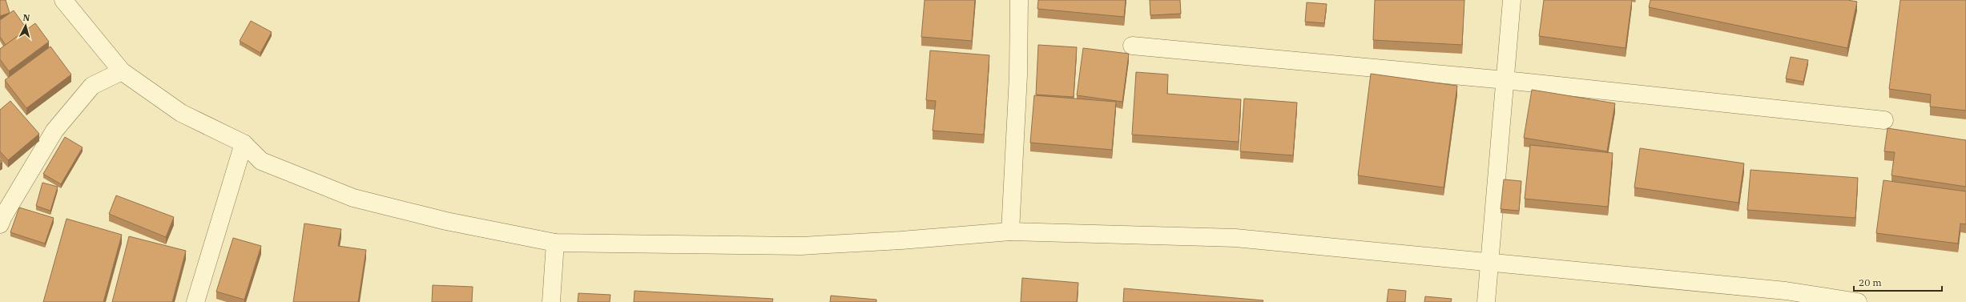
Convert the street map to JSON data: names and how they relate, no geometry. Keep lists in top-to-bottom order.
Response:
{
  "scale_bar": "20 m",
  "north": "top"
}
